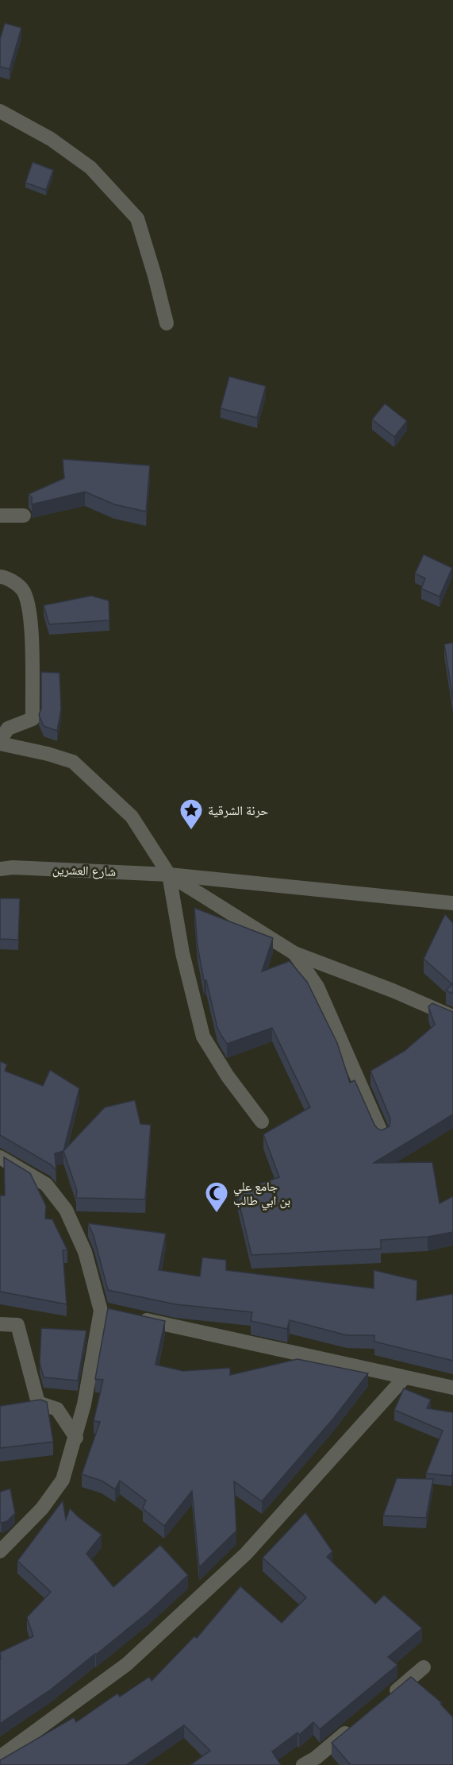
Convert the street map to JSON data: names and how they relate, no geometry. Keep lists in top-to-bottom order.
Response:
{
  "streets": {
    "street": ["شارع العشرين"]
  },
  "places": {
    "place": ["حرنة الشرقية"],
    "mosque": ["جامع علي بن ابي طالب"]
  }
}
